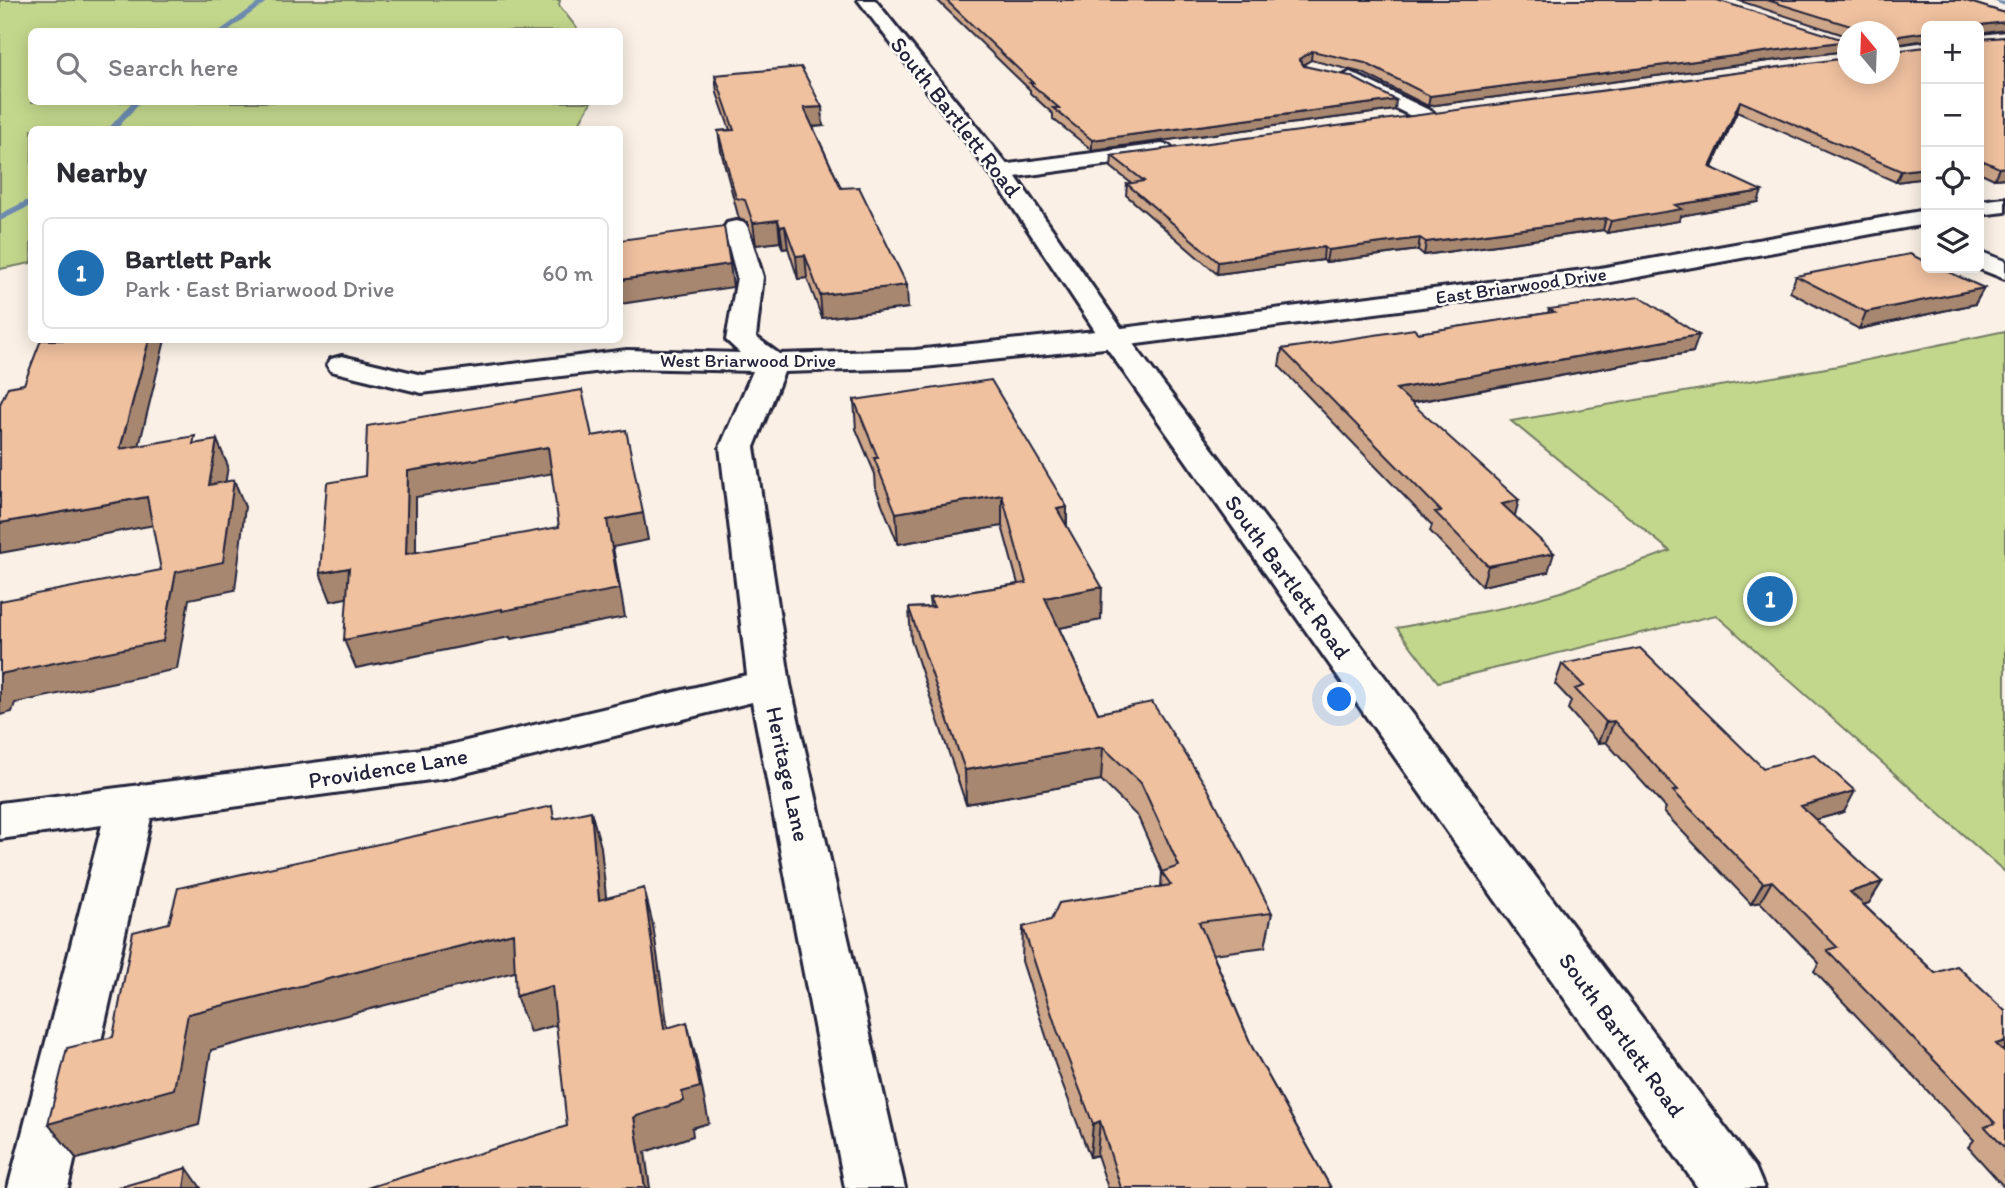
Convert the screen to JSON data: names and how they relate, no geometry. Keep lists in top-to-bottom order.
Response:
{
  "streets": {
    "street": [
      "South Bartlett Road",
      "East Briarwood Drive",
      "West Briarwood Drive",
      "Providence Lane",
      "Heritage Lane"
    ]
  },
  "crossings": [
    ["South Bartlett Road", "East Briarwood Drive"],
    ["South Bartlett Road", "West Briarwood Drive"],
    ["East Briarwood Drive", "West Briarwood Drive"],
    ["West Briarwood Drive", "Heritage Lane"],
    ["Providence Lane", "Heritage Lane"]
  ],
  "north": "top",
  "page": {
    "map_buttons": ["+", "−"],
    "search": "Search here",
    "heading": "Nearby",
    "list": [
      {
        "mark": "1",
        "name": "Bartlett Park",
        "note": "Park · East Briarwood Drive",
        "value": "60 m"
      }
    ],
    "pins": "1"
  }
}
